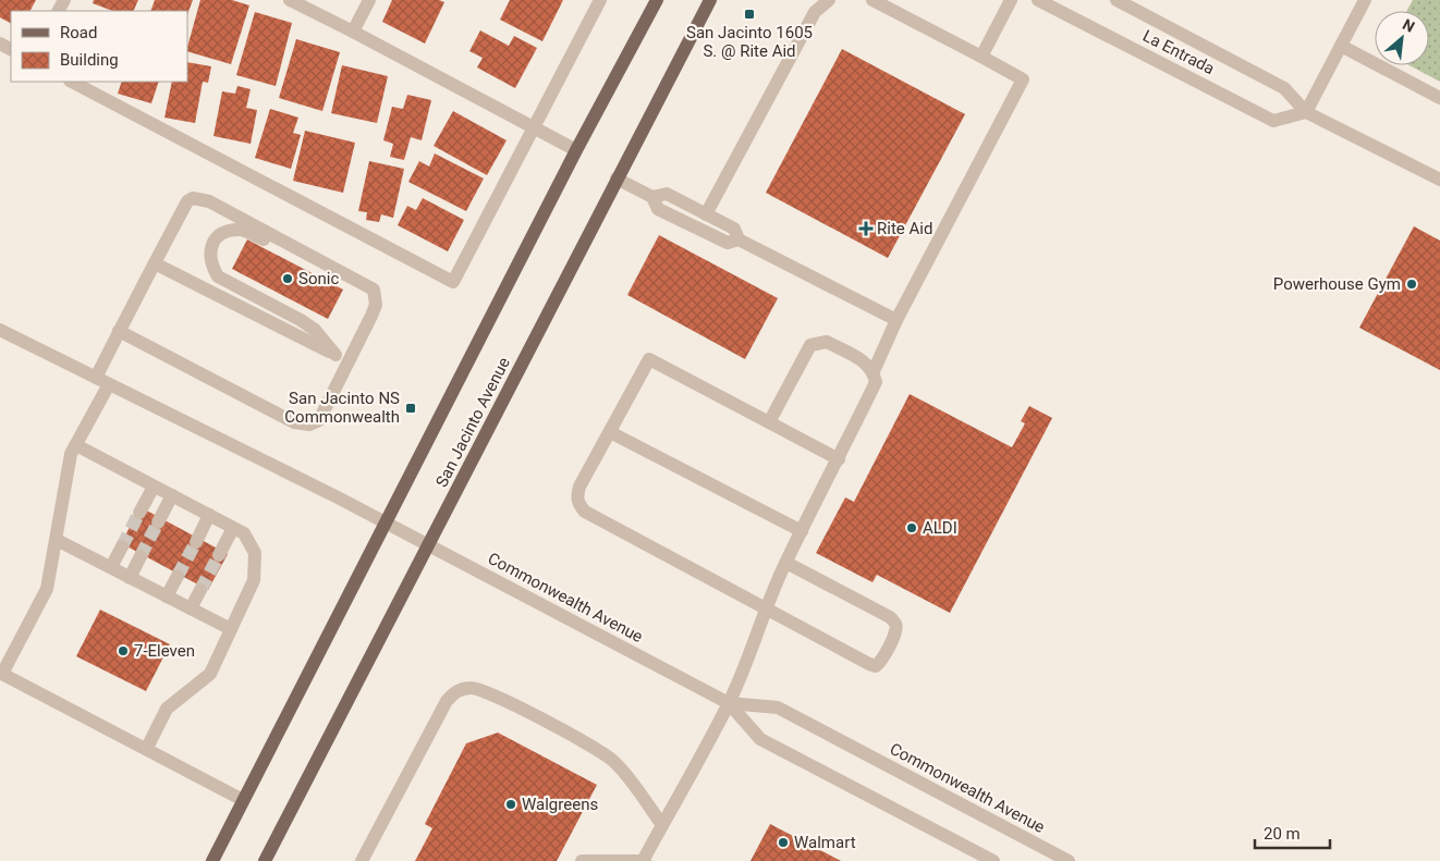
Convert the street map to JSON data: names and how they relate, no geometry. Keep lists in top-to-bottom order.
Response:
{
  "streets": {
    "main road": ["San Jacinto Avenue"],
    "street": ["La Entrada", "Commonwealth Avenue"]
  },
  "crossings": [
    ["San Jacinto Avenue", "Commonwealth Avenue"]
  ],
  "places": {
    "transit": ["San Jacinto 1605 S. @ Rite Aid", "San Jacinto NS Commonwealth"],
    "health": ["Rite Aid"],
    "other": [
      "Sonic",
      "Powerhouse Gym",
      "ALDI",
      "7-Eleven",
      "Walgreens",
      "Walmart"
    ]
  },
  "legend": ["Road", "Building"],
  "scale_bar": "20 m",
  "north": "top right"
}
